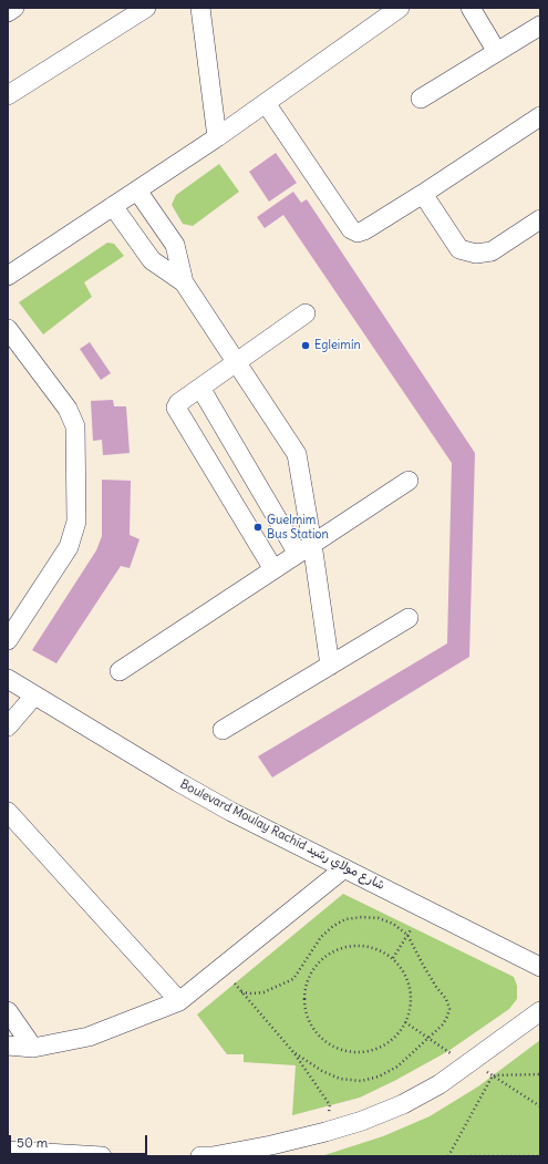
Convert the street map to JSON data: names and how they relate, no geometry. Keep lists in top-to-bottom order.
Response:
{
  "streets": {
    "street": ["Boulevard Moulay Rachid شارع مولاي رشيد"]
  },
  "places": ["Egleimín", "Guelmim Bus Station"],
  "scale_bar": "50 m"
}
